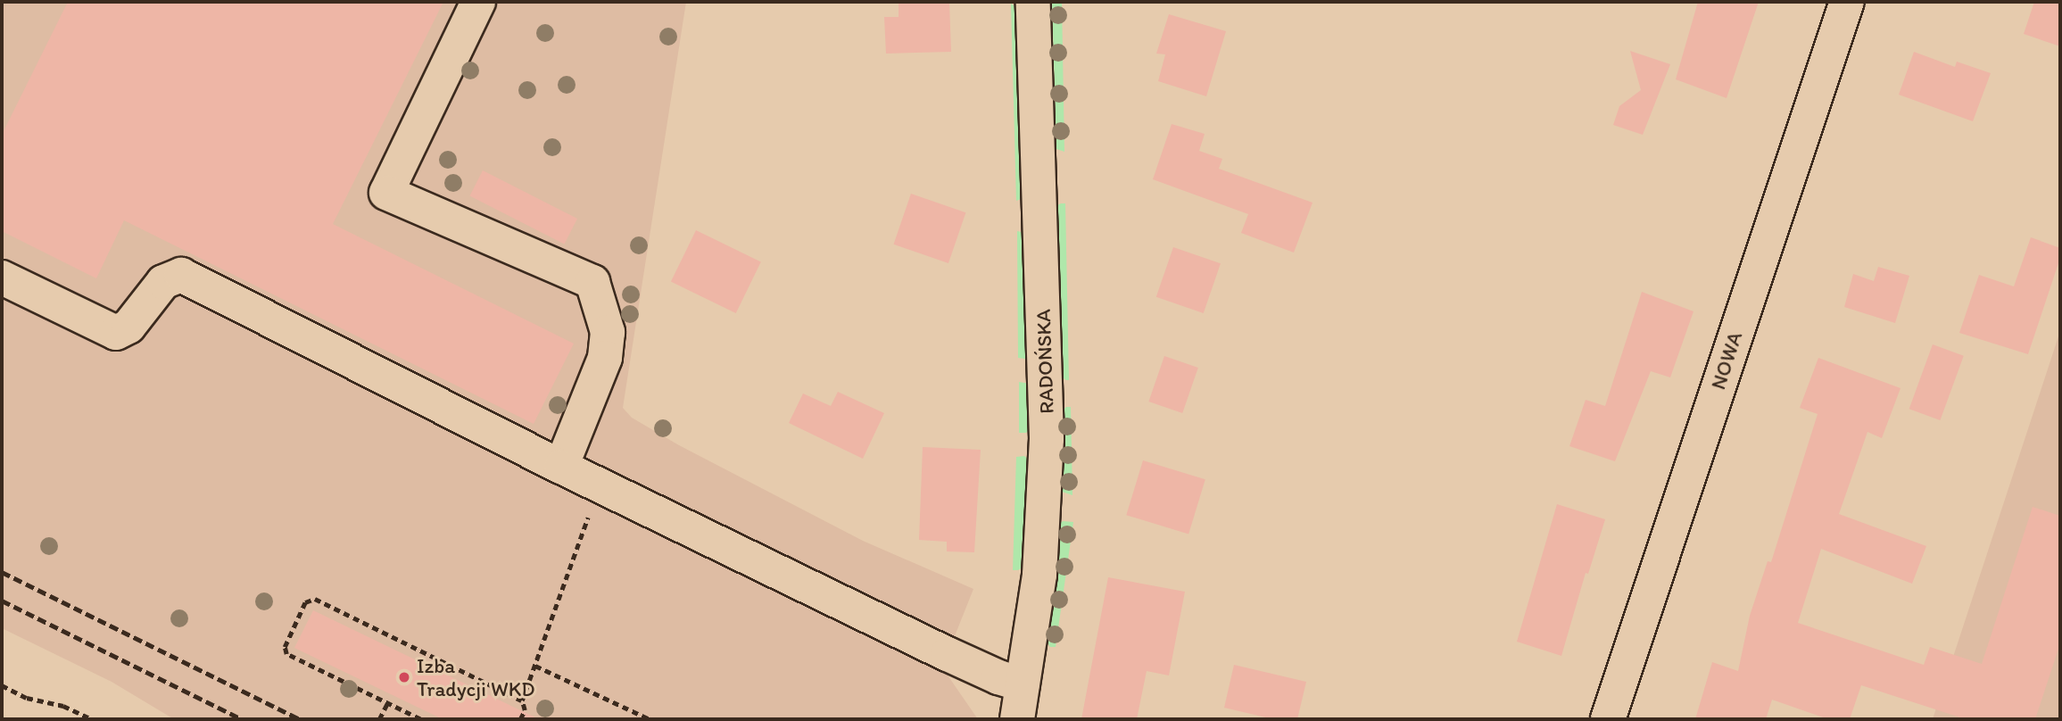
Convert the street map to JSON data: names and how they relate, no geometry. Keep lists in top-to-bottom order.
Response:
{
  "streets": {
    "street": ["NOWA", "RADOŃSKA"]
  },
  "places": ["Izba Tradycji WKD"]
}
